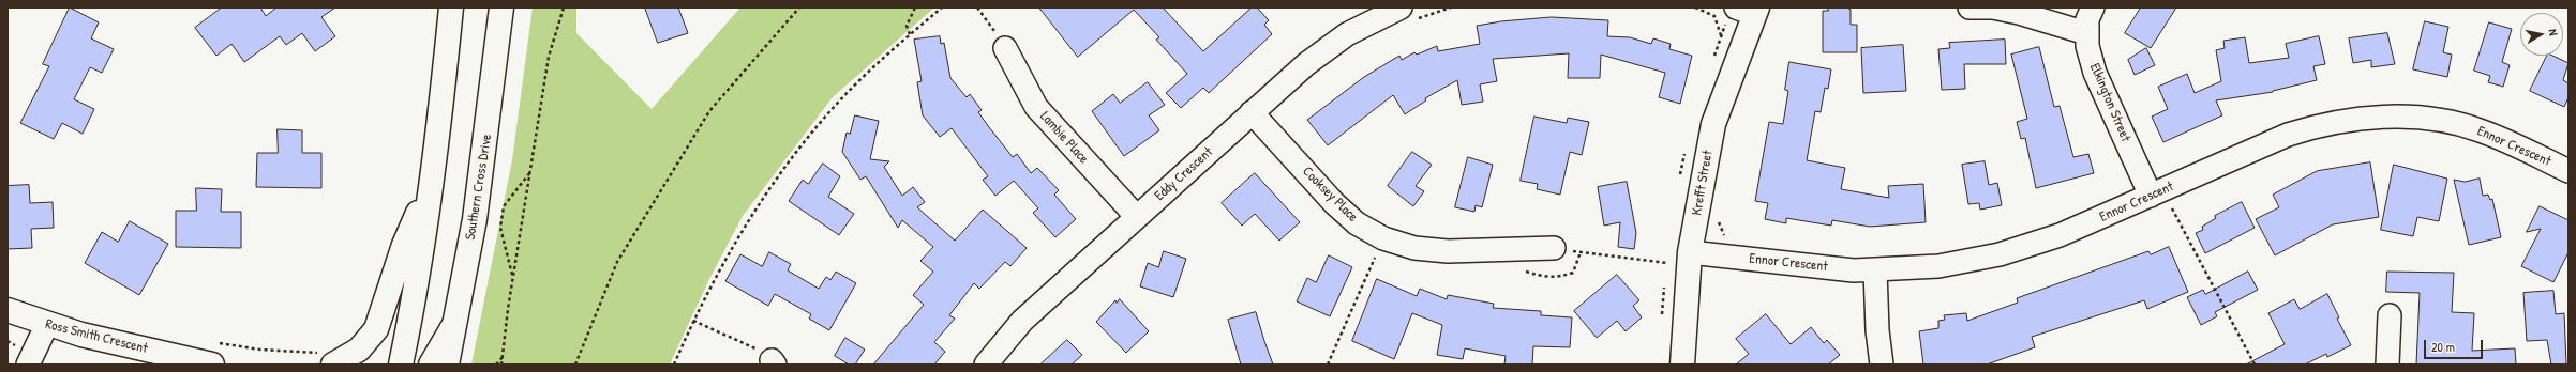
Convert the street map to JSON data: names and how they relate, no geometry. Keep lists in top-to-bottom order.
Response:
{
  "streets": {
    "main road": ["Krefft Street", "Southern Cross Drive", "Ross Smith Crescent"],
    "street": [
      "Elkington Street",
      "Lambie Place",
      "Ennor Crescent",
      "Eddy Crescent",
      "Cooksey Place"
    ]
  },
  "crossings": [
    ["Elkington Street", "Ennor Crescent"],
    ["Lambie Place", "Eddy Crescent"],
    ["Ennor Crescent", "Krefft Street"],
    ["Eddy Crescent", "Cooksey Place"]
  ],
  "scale_bar": "20 m",
  "north": "right"
}
